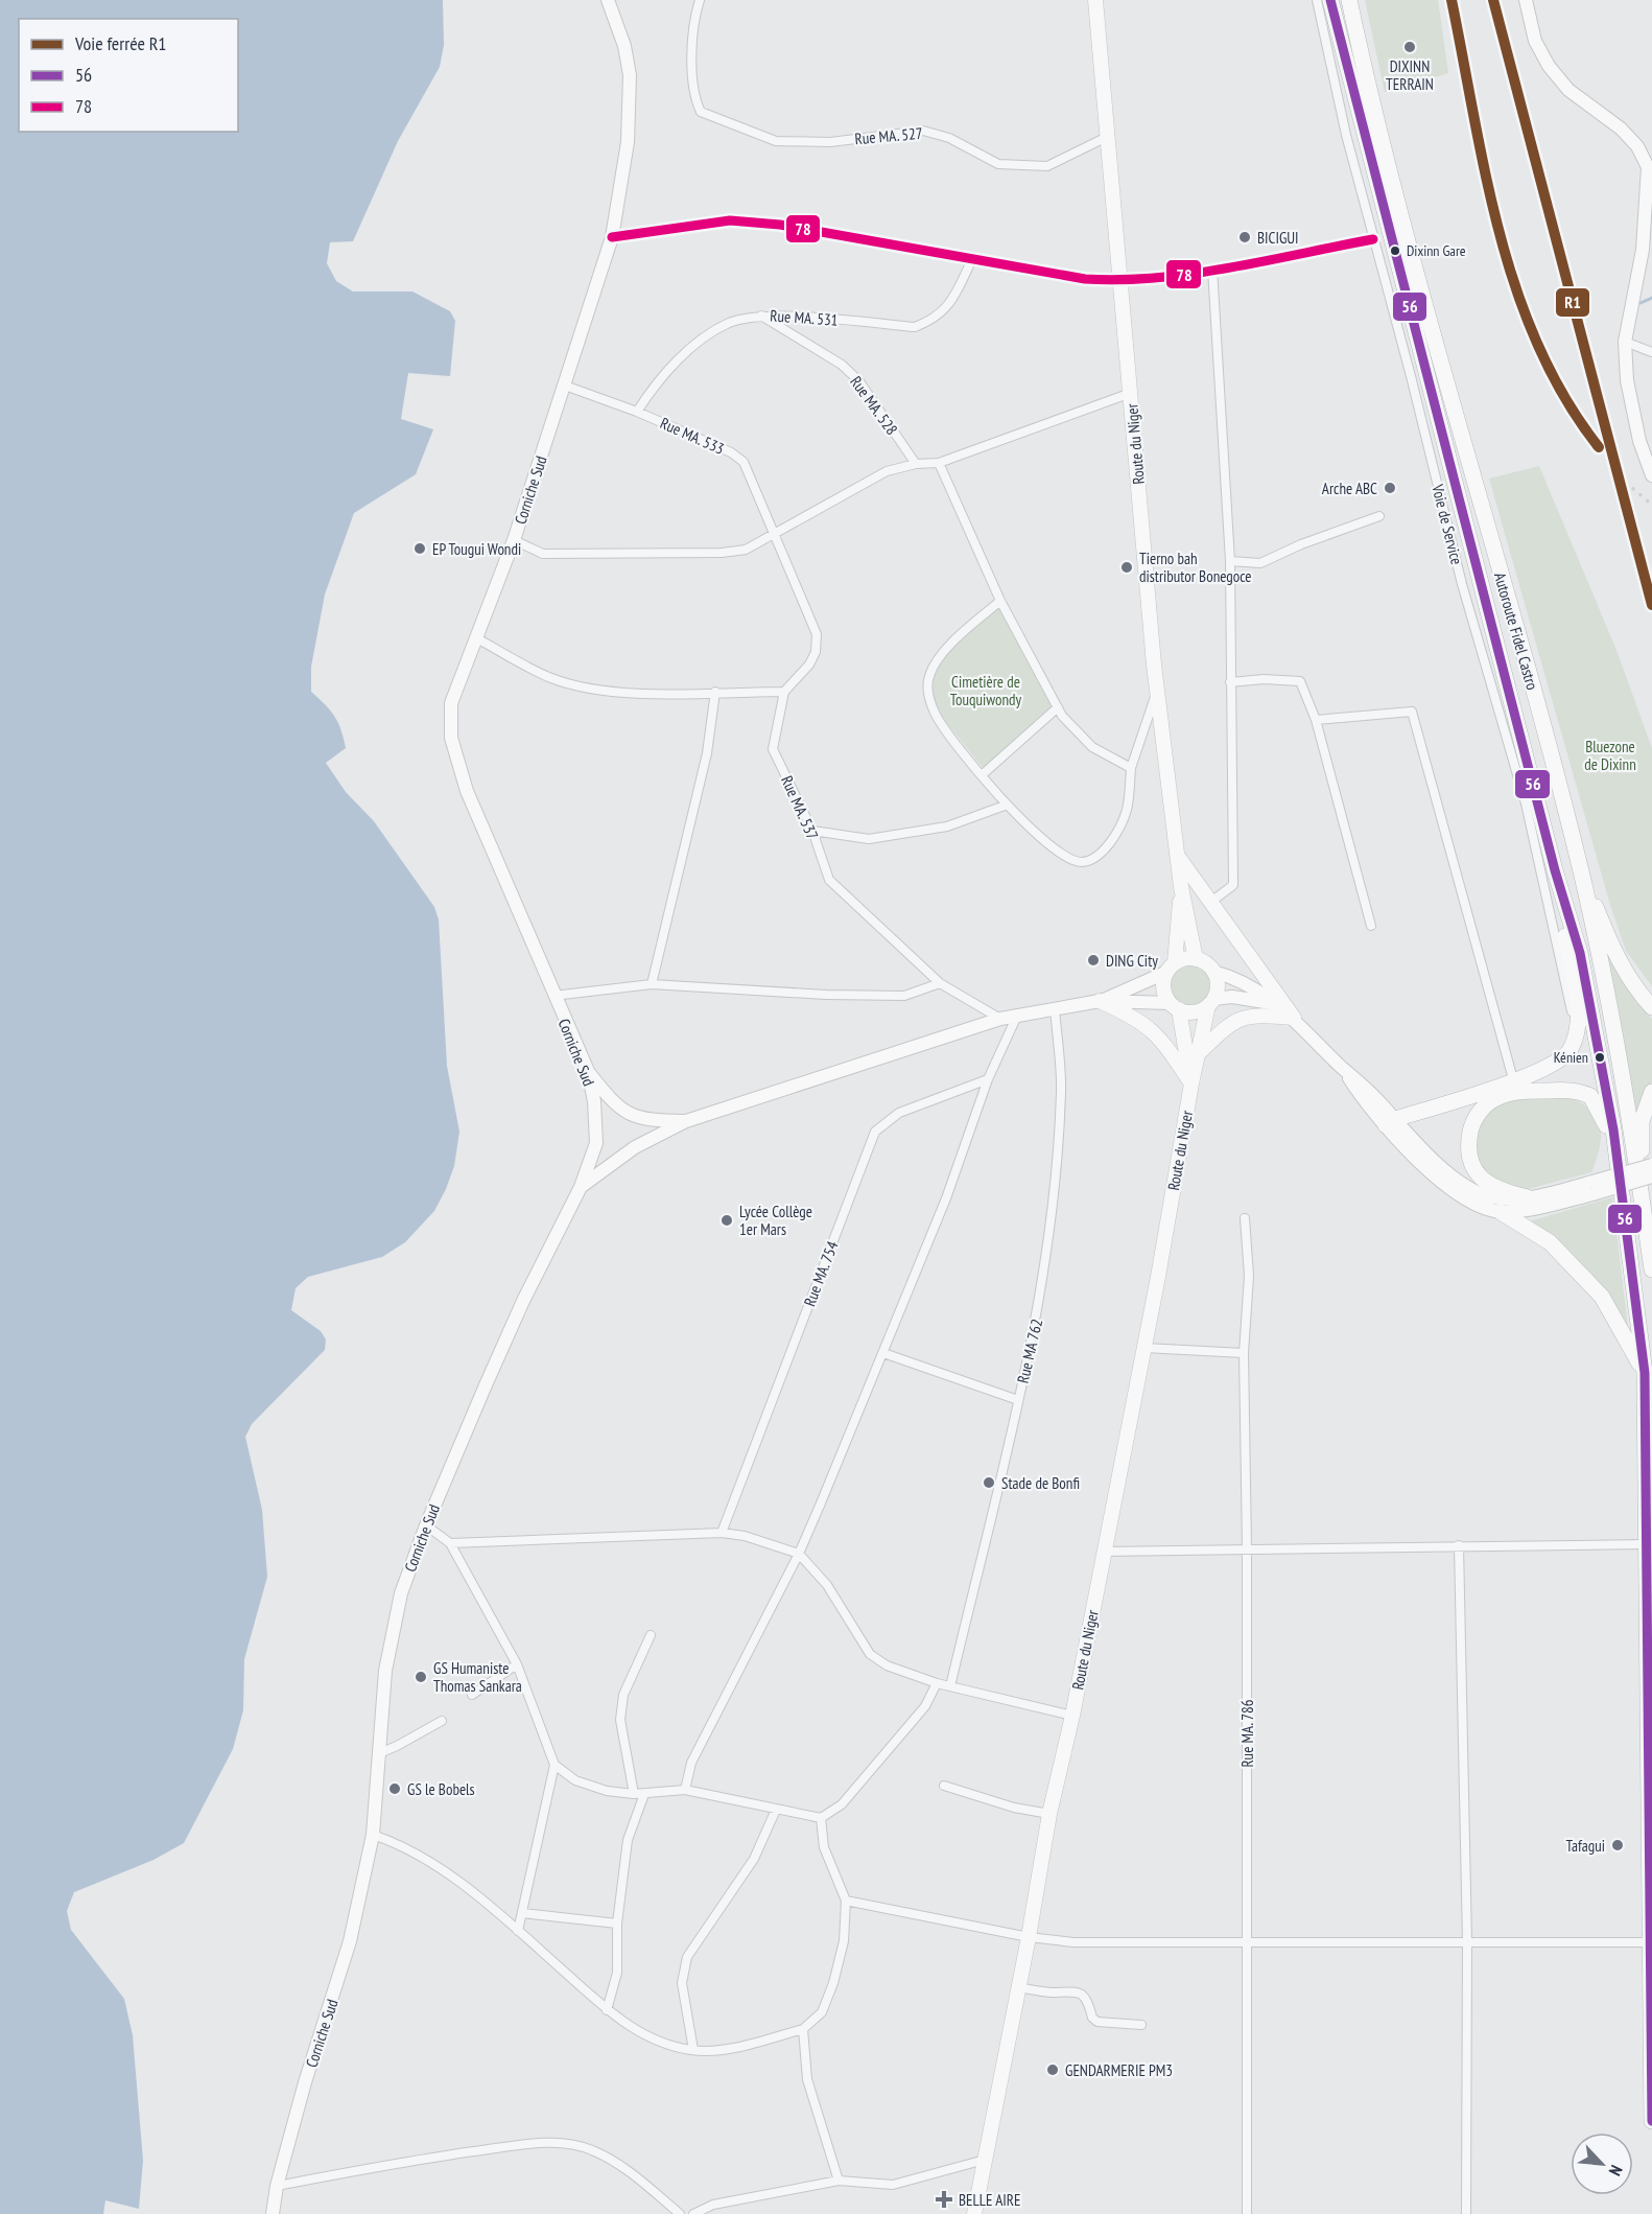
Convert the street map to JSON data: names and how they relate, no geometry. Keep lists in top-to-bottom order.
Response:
{
  "streets": {
    "highway": ["Autoroute Fidel Castro"],
    "main road": ["Route du Niger", "Corniche Sud"],
    "street": [
      "Rue MA. 527",
      "Rue MA. 531",
      "Rue MA. 528",
      "Rue MA. 533",
      "Voie de Service",
      "Rue MA. 537",
      "Rue MA. 754",
      "Rue MA 762",
      "Rue MA. 786"
    ]
  },
  "crossings": [
    ["Rue MA. 527", "Route du Niger"],
    ["Rue MA. 531", "Rue MA. 528"],
    ["Rue MA. 531", "Rue MA. 533"],
    ["Rue MA. 533", "Corniche Sud"]
  ],
  "parks": ["Cimetière de Touquiwondy", "Bluezone de Dixinn"],
  "places": {
    "other": [
      "DIXINN TERRAIN",
      "BICIGUI",
      "Dixinn Gare",
      "Arche ABC",
      "EP Tougui Wondi",
      "Tierno bah distributor Bonegoce",
      "DING City",
      "Kénien",
      "Lycée Collège 1er Mars",
      "Stade de Bonfi",
      "GS Humaniste Thomas Sankara",
      "GS le Bobels",
      "Tafagui",
      "GENDARMERIE PM3"
    ],
    "health": ["BELLE AIRE"]
  },
  "lines": ["rail line R1", "transit line 56", "transit line 78"],
  "legend": ["Voie ferrée R1", "56", "78"],
  "north": "bottom right"
}
